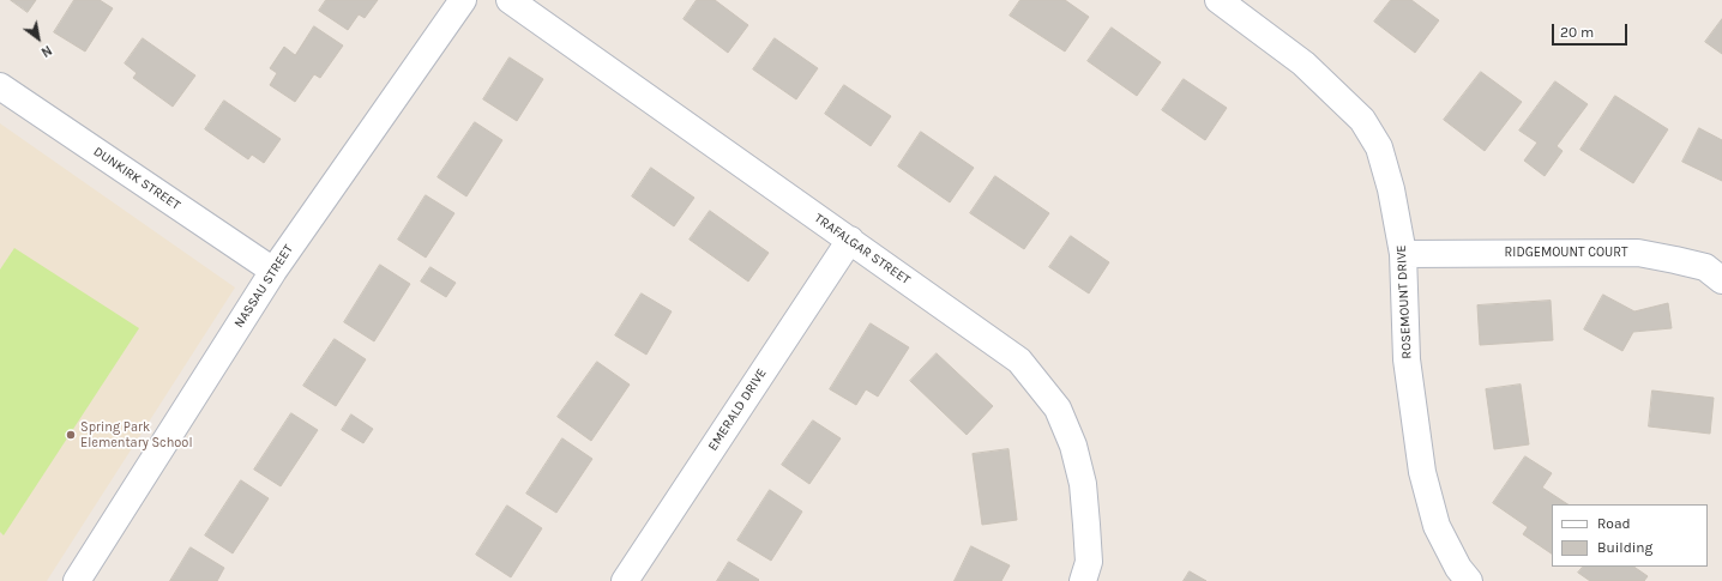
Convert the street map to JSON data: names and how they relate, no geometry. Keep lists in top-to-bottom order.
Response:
{
  "streets": {
    "street": [
      "DUNKIRK STREET",
      "TRAFALGAR STREET",
      "RIDGEMOUNT COURT",
      "NASSAU STREET",
      "ROSEMOUNT DRIVE",
      "EMERALD DRIVE"
    ]
  },
  "crossings": [
    ["DUNKIRK STREET", "NASSAU STREET"],
    ["TRAFALGAR STREET", "EMERALD DRIVE"],
    ["RIDGEMOUNT COURT", "ROSEMOUNT DRIVE"]
  ],
  "places": ["Spring Park Elementary School"],
  "legend": ["Road", "Building"],
  "scale_bar": "20 m",
  "north": "bottom right"
}
